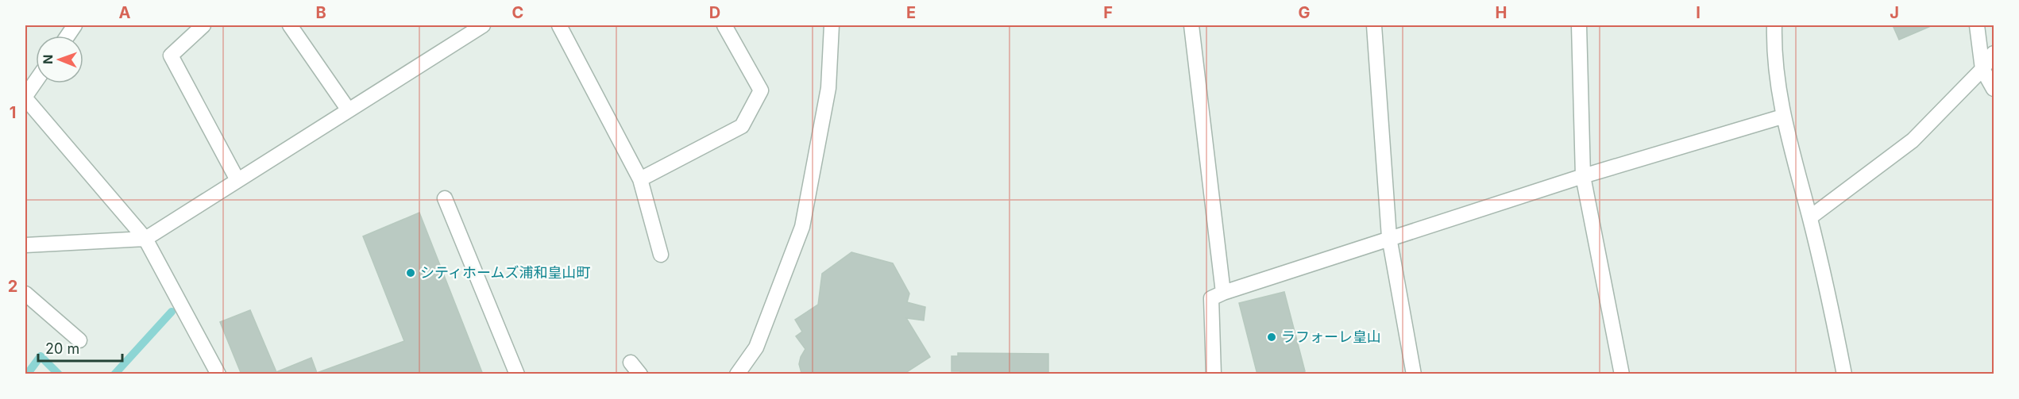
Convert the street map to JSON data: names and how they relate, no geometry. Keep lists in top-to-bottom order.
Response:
{
  "places": ["シティホームズ浦和皇山町", "ラフォーレ皇山"],
  "scale_bar": "20 m",
  "north": "left",
  "grid": {
    "columns": [
      "A",
      "B",
      "C",
      "D",
      "E",
      "F",
      "G",
      "H",
      "I",
      "J"
    ],
    "rows": ["1", "2"]
  }
}
